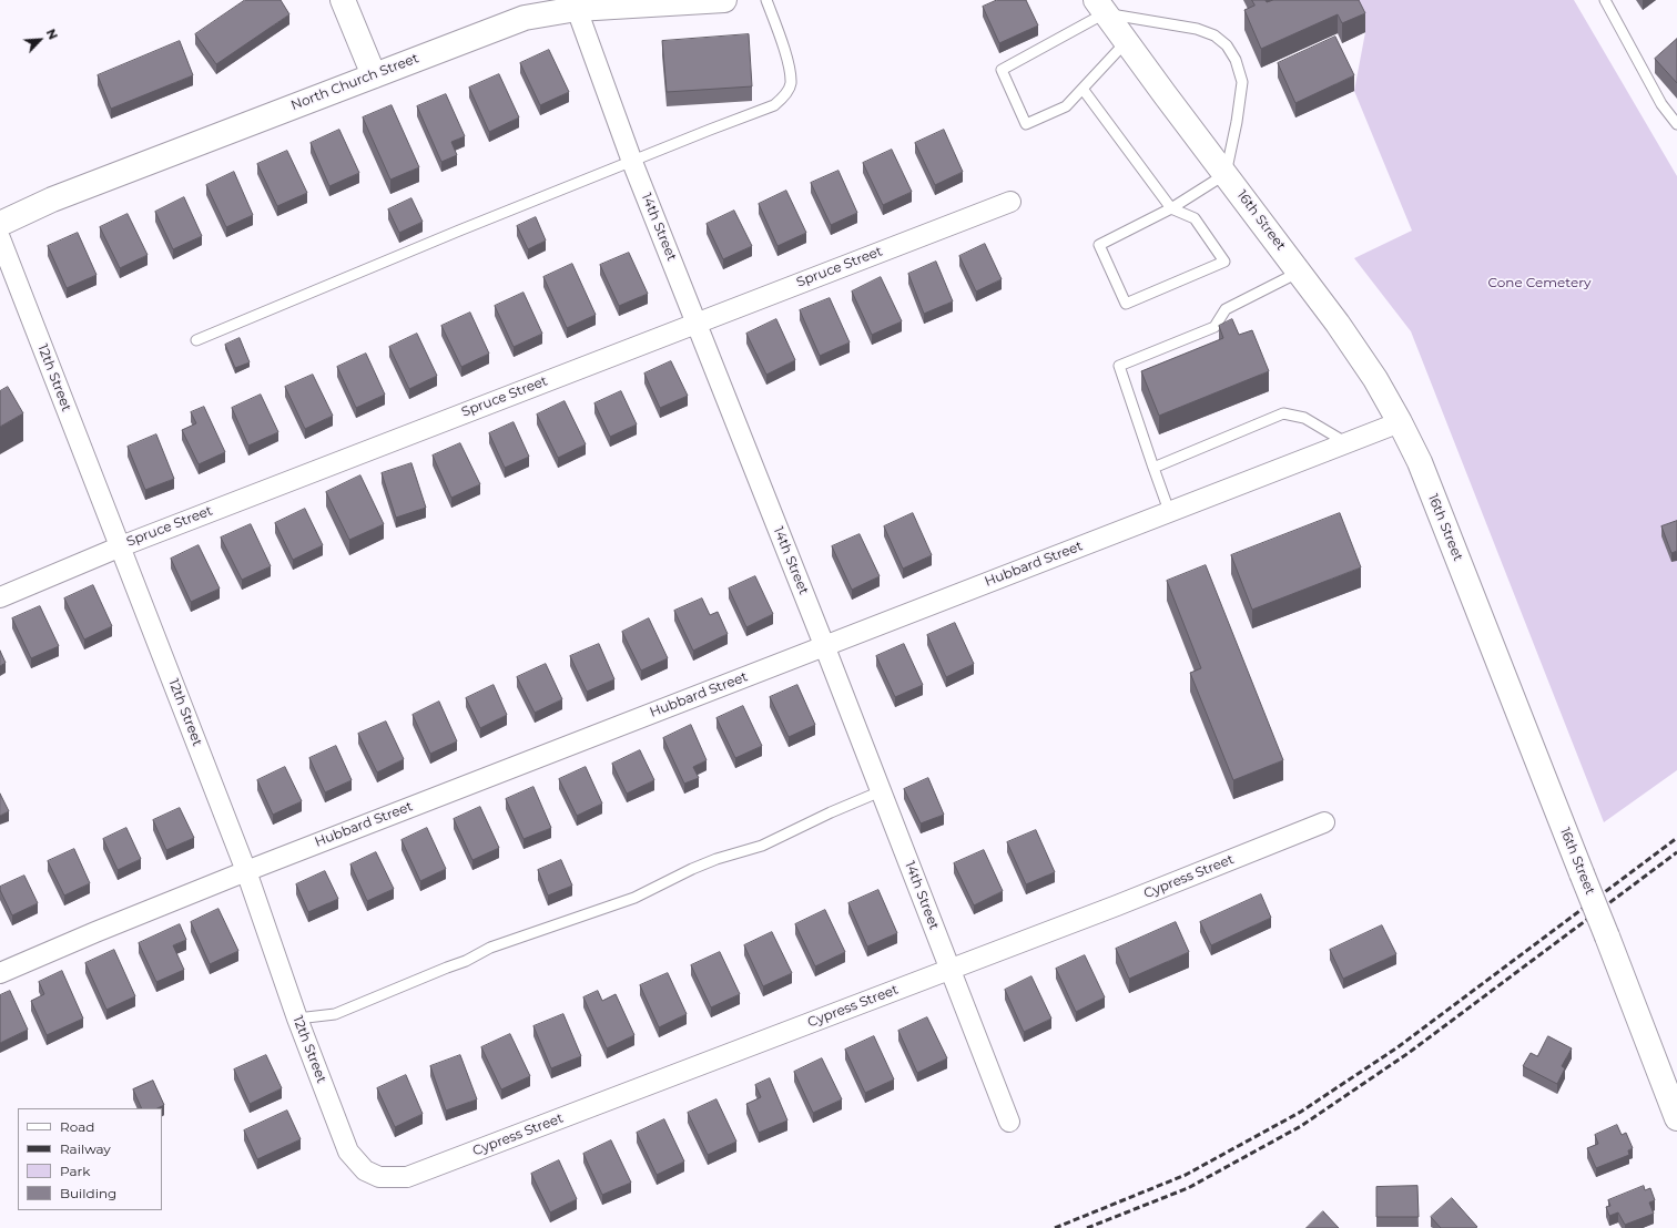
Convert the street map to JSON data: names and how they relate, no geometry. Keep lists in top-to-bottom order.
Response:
{
  "streets": {
    "street": [
      "North Church Street",
      "16th Street",
      "14th Street",
      "Spruce Street",
      "12th Street",
      "Hubbard Street",
      "Cypress Street"
    ]
  },
  "crossings": [
    ["North Church Street", "14th Street"],
    ["16th Street", "Hubbard Street"],
    ["14th Street", "Spruce Street"],
    ["14th Street", "Hubbard Street"],
    ["14th Street", "Cypress Street"],
    ["Spruce Street", "12th Street"],
    ["12th Street", "Hubbard Street"],
    ["12th Street", "Cypress Street"]
  ],
  "parks": ["Cone Cemetery"],
  "legend": [
    "Road",
    "Railway",
    "Park",
    "Building"
  ],
  "north": "top right"
}
